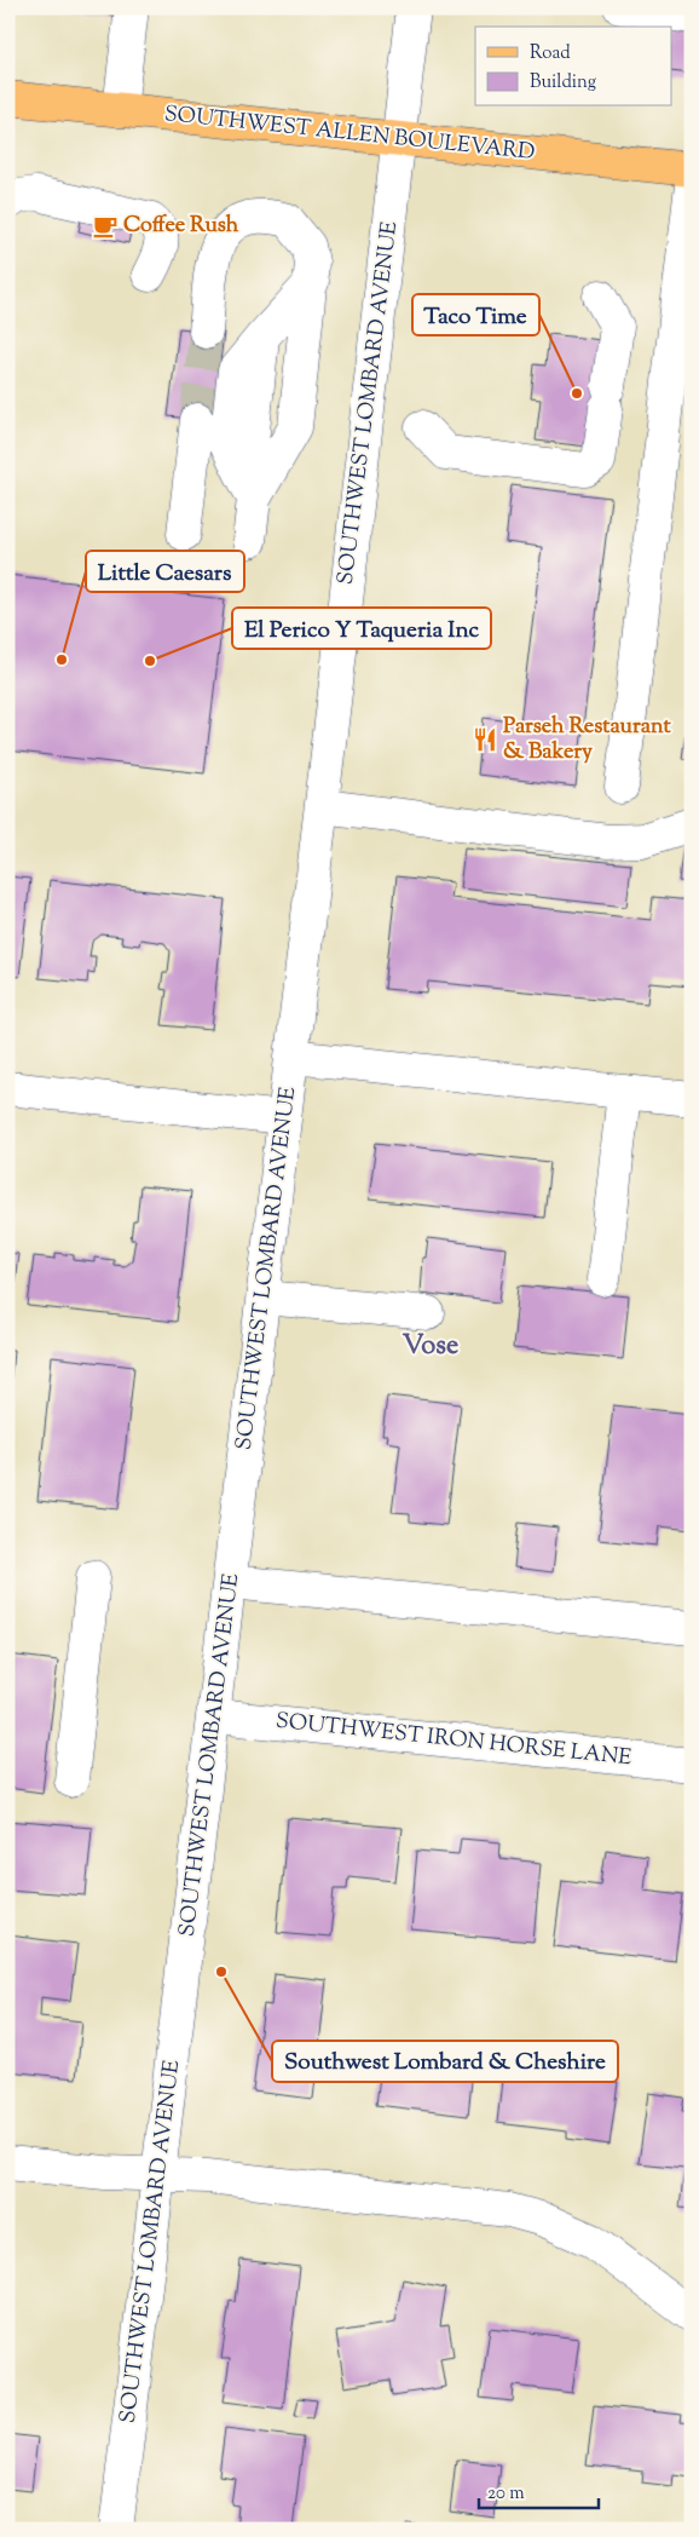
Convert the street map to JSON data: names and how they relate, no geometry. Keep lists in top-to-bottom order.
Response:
{
  "streets": {
    "main road": ["SOUTHWEST ALLEN BOULEVARD"],
    "street": ["SOUTHWEST LOMBARD AVENUE", "SOUTHWEST IRON HORSE LANE"]
  },
  "crossings": [
    ["SOUTHWEST ALLEN BOULEVARD", "SOUTHWEST LOMBARD AVENUE"],
    ["SOUTHWEST LOMBARD AVENUE", "SOUTHWEST IRON HORSE LANE"]
  ],
  "districts": ["Vose"],
  "places": {
    "cafe": ["Coffee Rush"],
    "other": [
      "Taco Time",
      "Little Caesars",
      "El Perico Y Taqueria Inc",
      "Southwest Lombard & Cheshire"
    ],
    "restaurant": ["Parseh Restaurant & Bakery"]
  },
  "legend": ["Road", "Building"],
  "scale_bar": "20 m"
}
